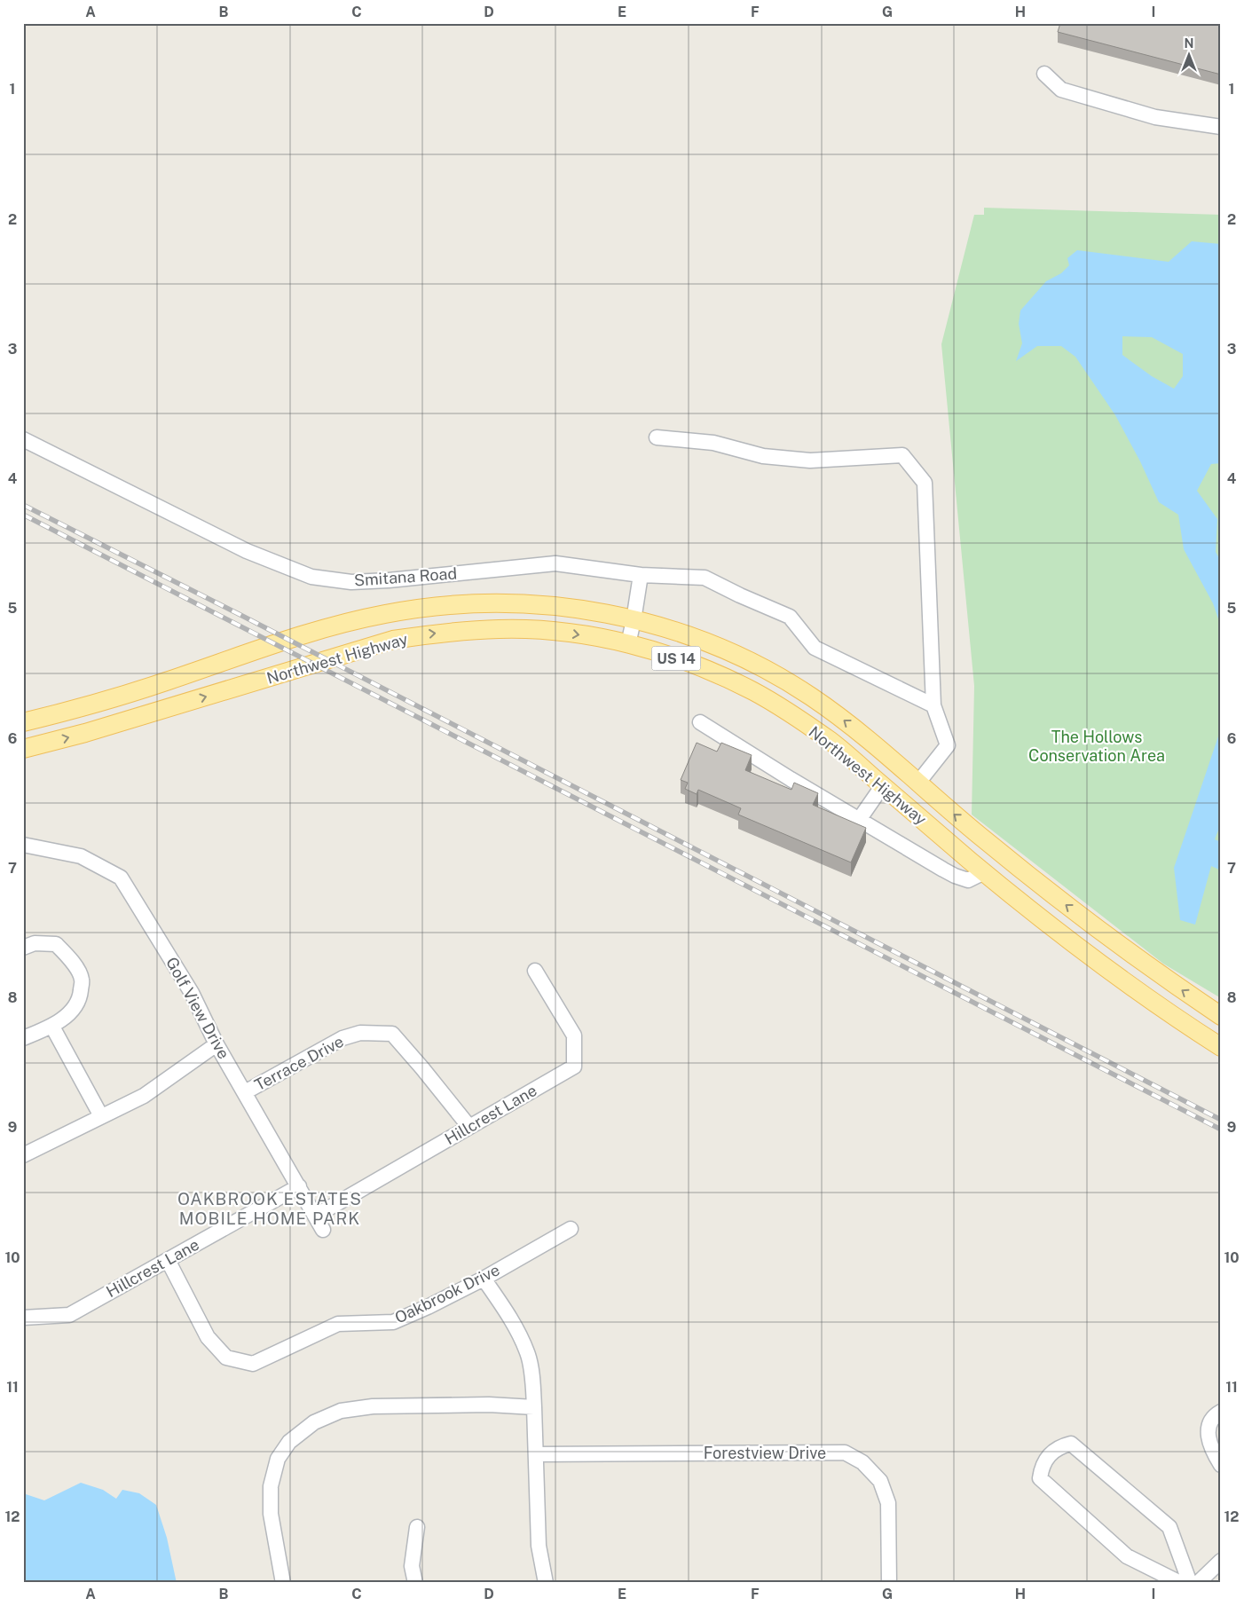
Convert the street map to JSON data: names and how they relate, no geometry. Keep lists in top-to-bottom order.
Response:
{
  "streets": {
    "main road": ["Northwest Highway", "US 14"],
    "street": [
      "Smitana Road",
      "Golf View Drive",
      "Terrace Drive",
      "Hillcrest Lane",
      "Oakbrook Drive",
      "Forestview Drive"
    ]
  },
  "crossings": [
    ["Golf View Drive", "Terrace Drive"],
    ["Golf View Drive", "Hillcrest Lane"],
    ["Terrace Drive", "Hillcrest Lane"],
    ["Hillcrest Lane", "Oakbrook Drive"]
  ],
  "districts": ["OAKBROOK ESTATES MOBILE HOME PARK"],
  "parks": ["The Hollows Conservation Area"],
  "north": "top",
  "grid": {
    "columns": [
      "A",
      "B",
      "C",
      "D",
      "E",
      "F",
      "G",
      "H",
      "I"
    ],
    "rows": [
      "1",
      "2",
      "3",
      "4",
      "5",
      "6",
      "7",
      "8",
      "9",
      "10",
      "11",
      "12"
    ]
  }
}
